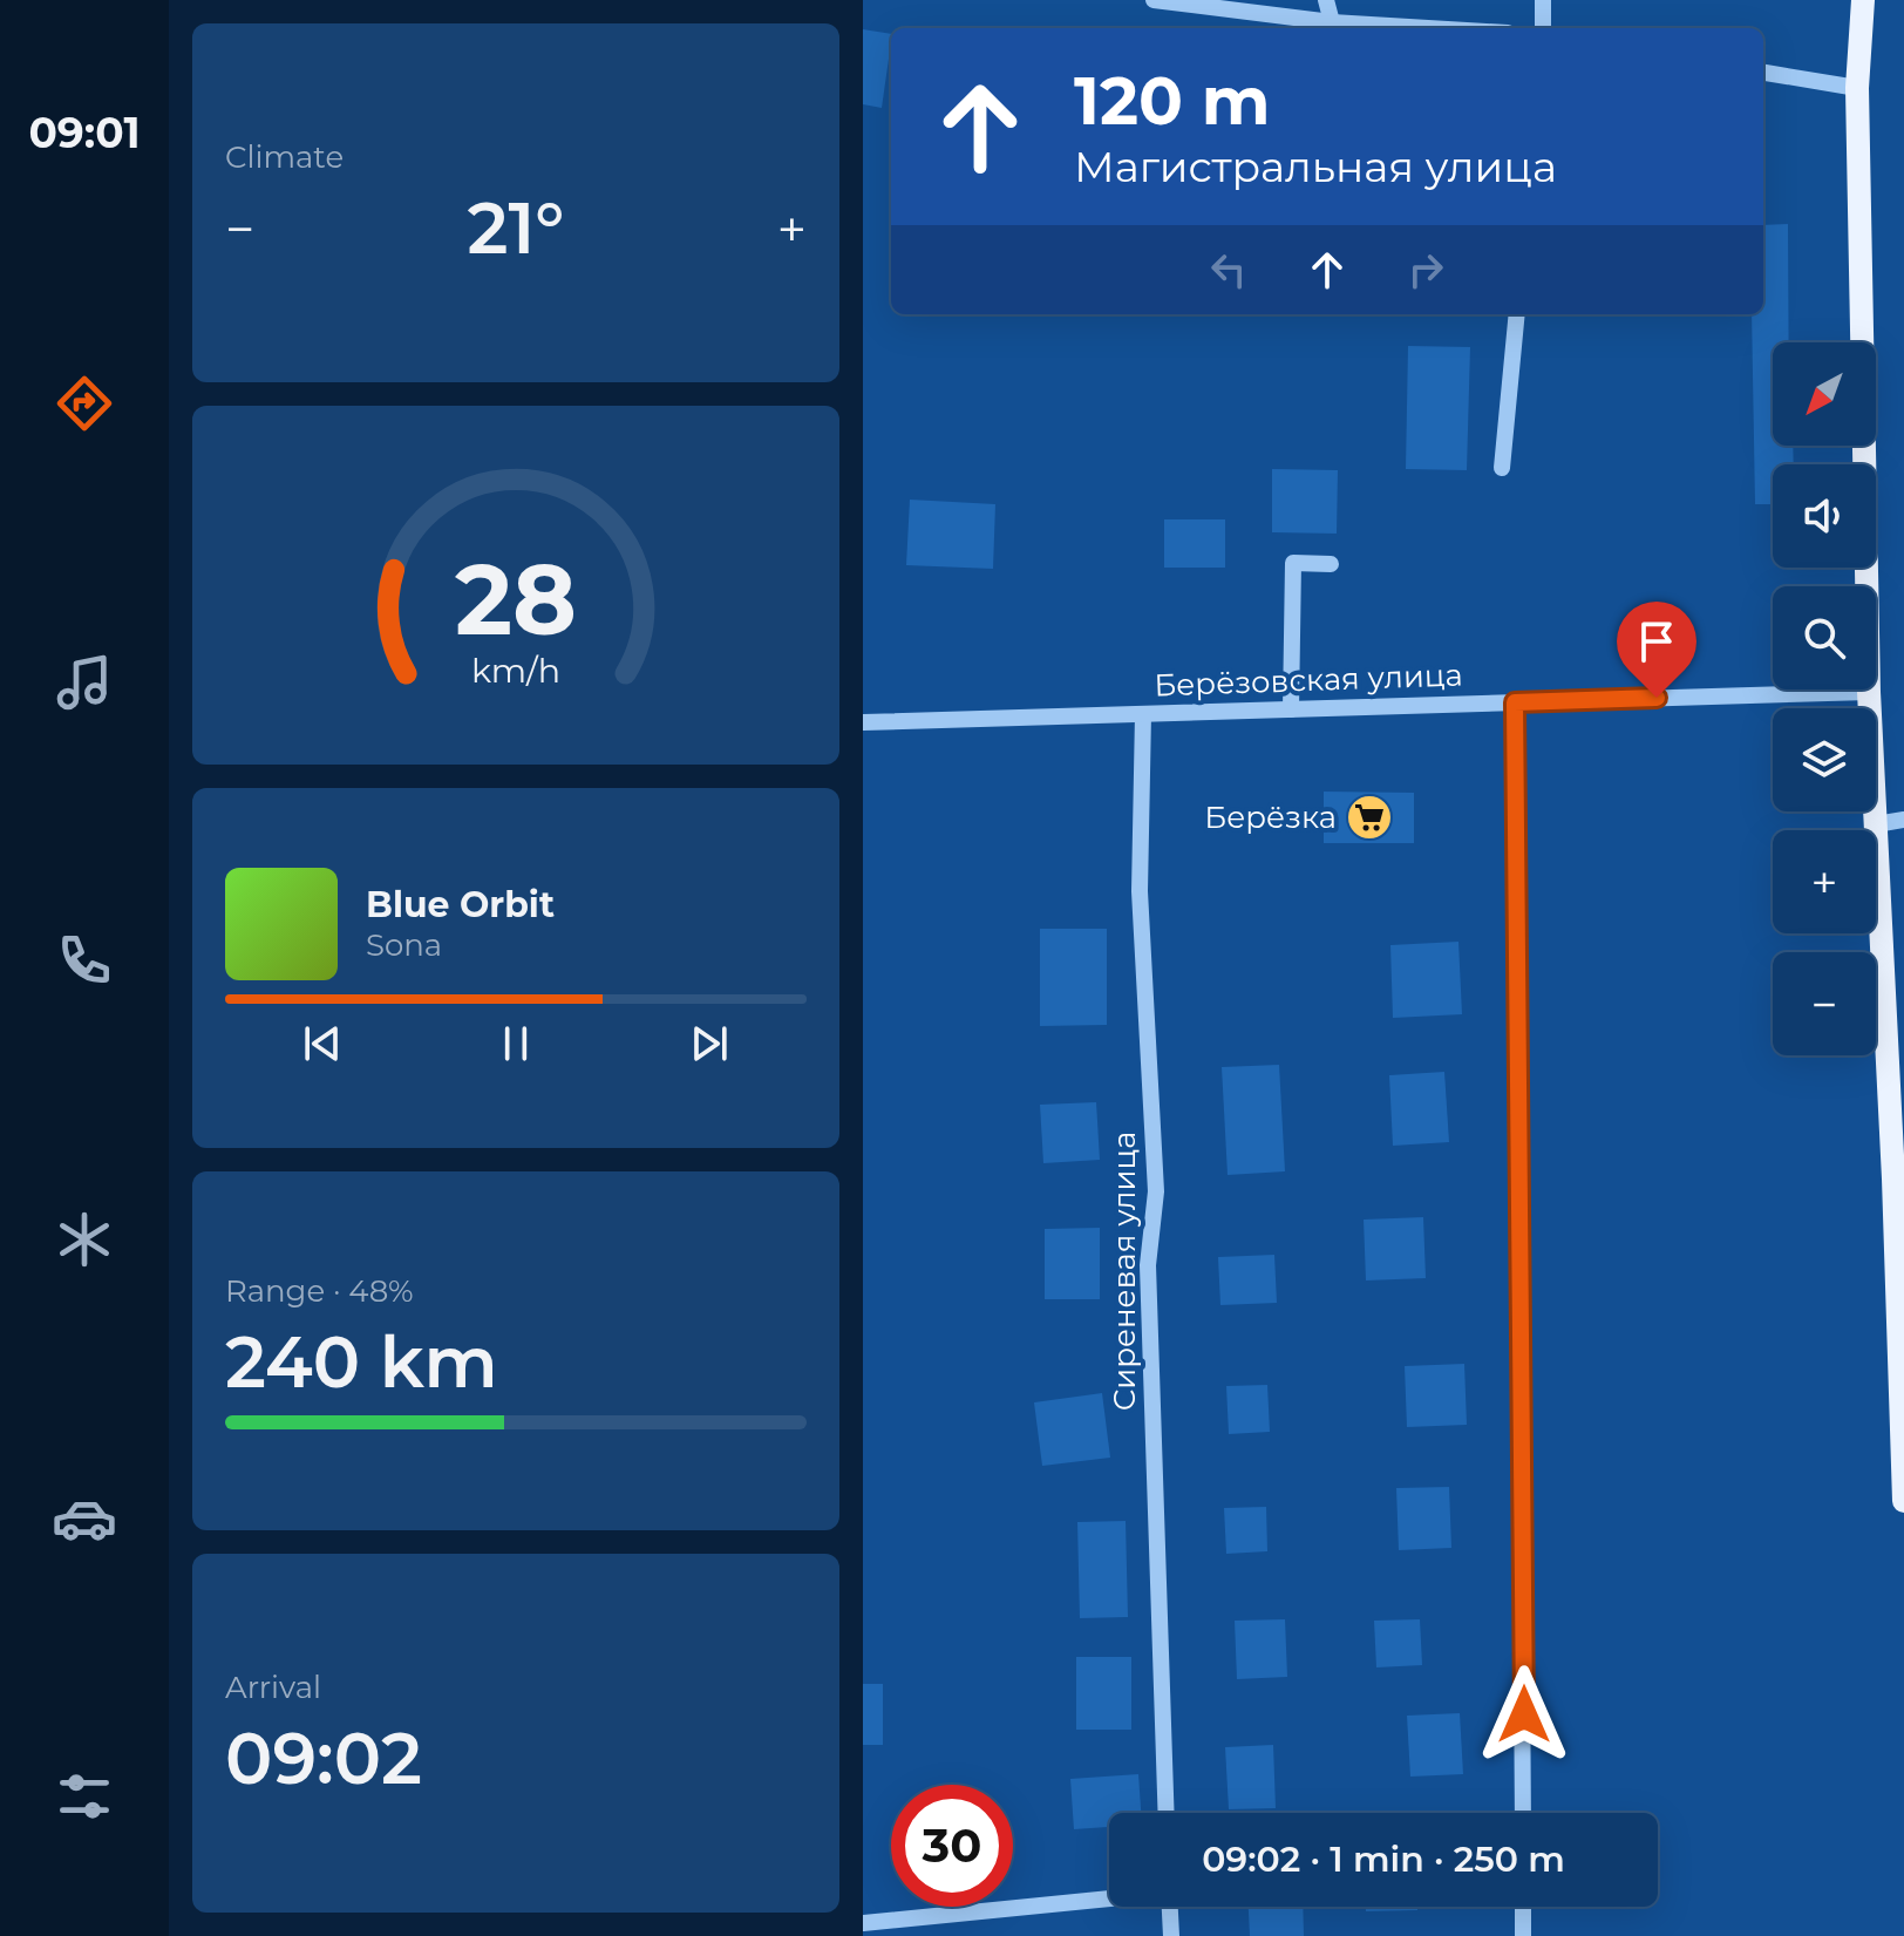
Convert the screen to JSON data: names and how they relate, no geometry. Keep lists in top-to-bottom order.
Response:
{
  "streets": {
    "street": ["Берёзовская улица", "Сиреневая улица"]
  },
  "crossings": [
    ["Берёзовская улица", "Сиреневая улица"]
  ],
  "places": {
    "supermarket": ["Берёзка"]
  },
  "north": "bottom left",
  "page": {
    "tabs": "09:01",
    "tile": [
      "Climate",
      ["Range · 48%", "240 km"],
      ["Arrival", "09:02"]
    ],
    "turn": ["120 m", "Магистральная улица"],
    "heat": ["−", "21°", "+"],
    "map_buttons": ["+", "−"],
    "song": ["Blue Orbit", "Sona"],
    "limit": "30",
    "trip": "09:02 · 1 min · 250 m",
    "gauge": ["28", "km/h"]
  }
}
